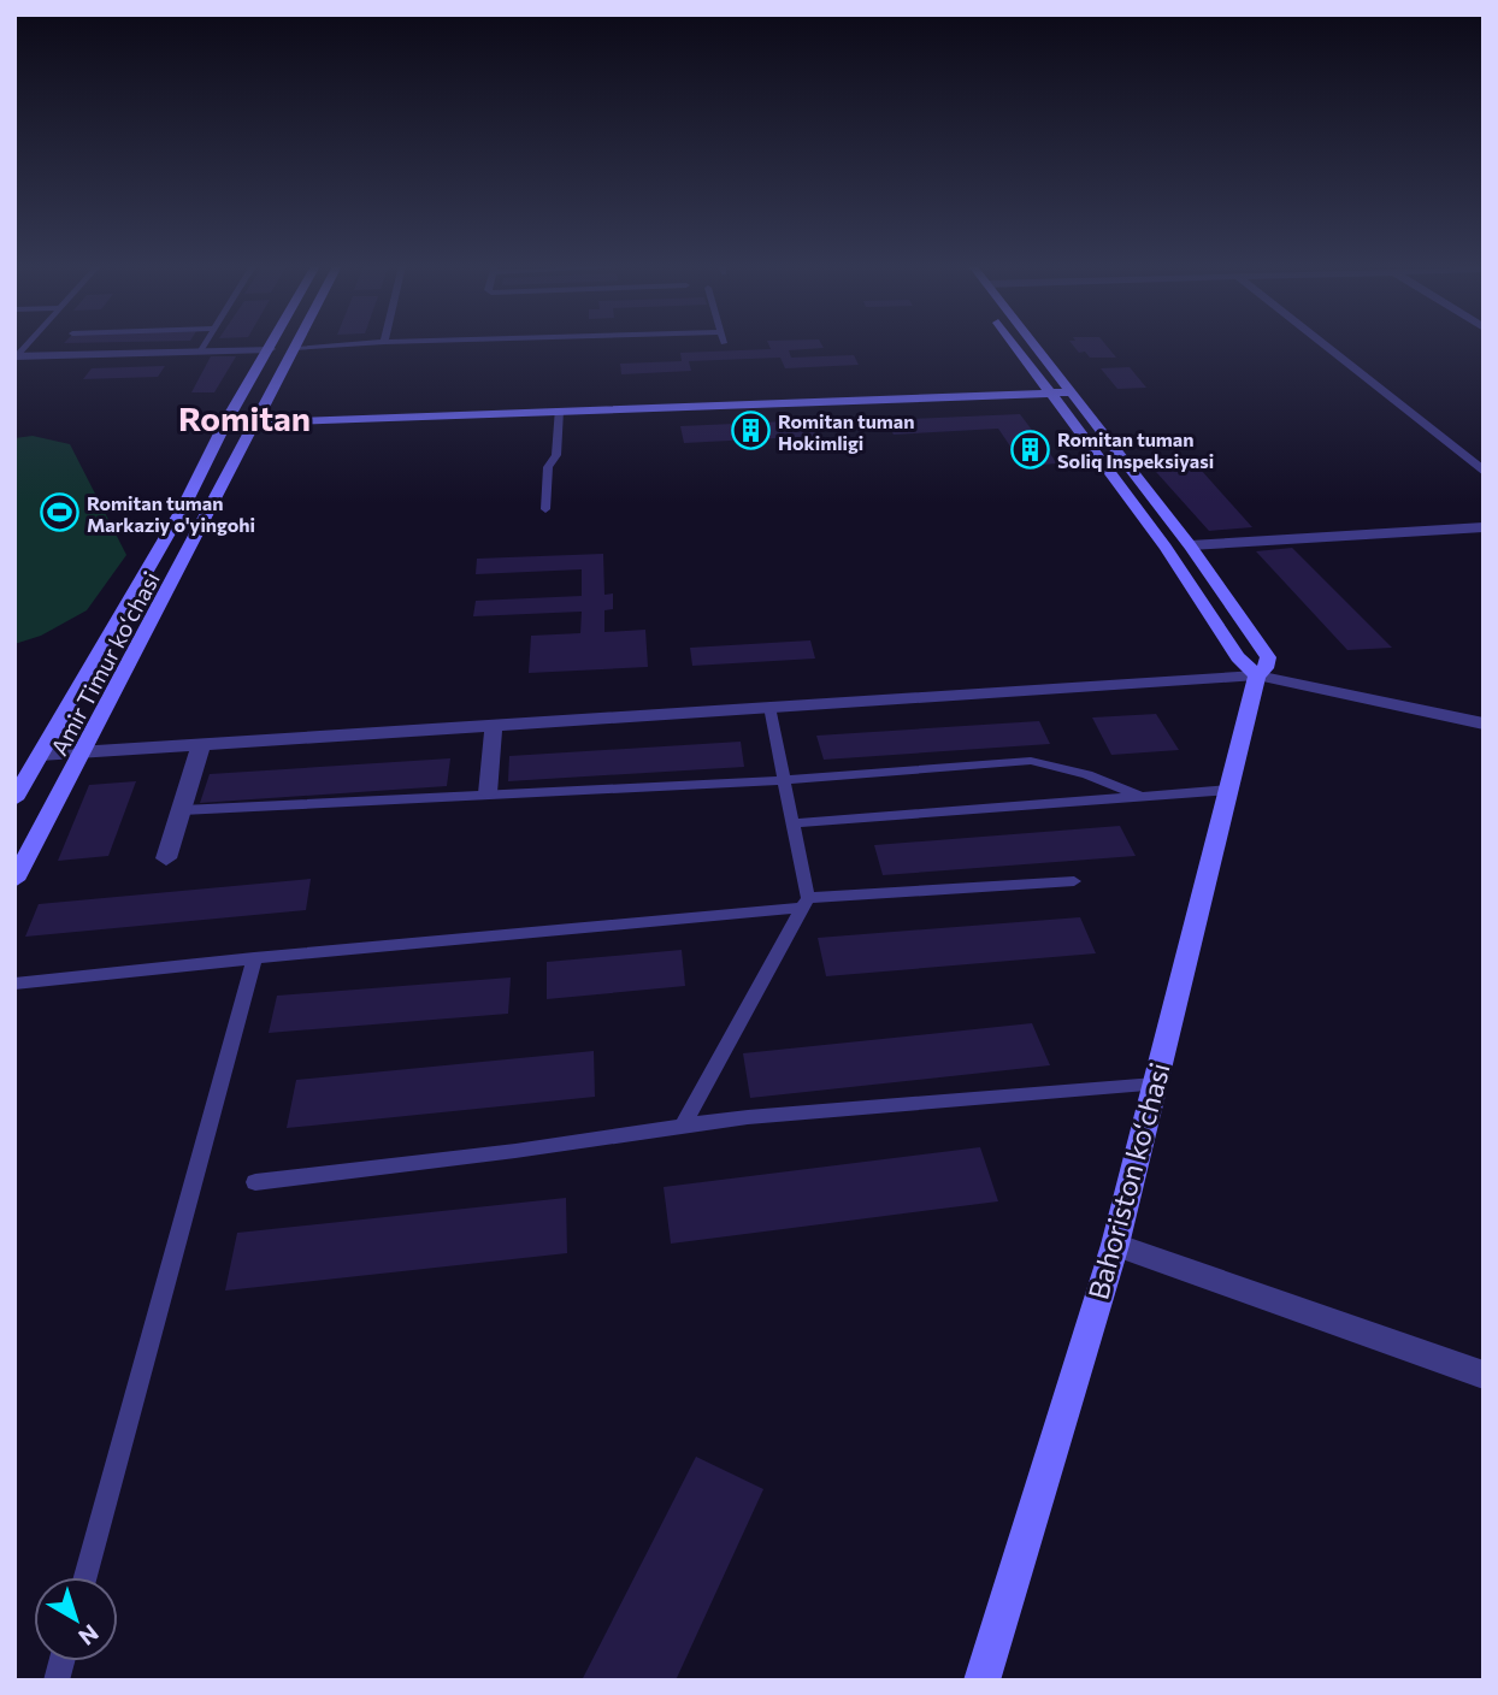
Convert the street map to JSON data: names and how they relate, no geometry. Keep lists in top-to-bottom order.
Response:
{
  "streets": {
    "street": ["Amir Timur ko‘chasi", "Bahoriston ko‘chasi"]
  },
  "districts": ["Romitan"],
  "places": {
    "building": ["Romitan tuman Hokimligi", "Romitan tuman Soliq Inspeksiyasi"],
    "sports": ["Romitan tuman Markaziy o'yingohi"]
  },
  "north": "bottom right"
}
